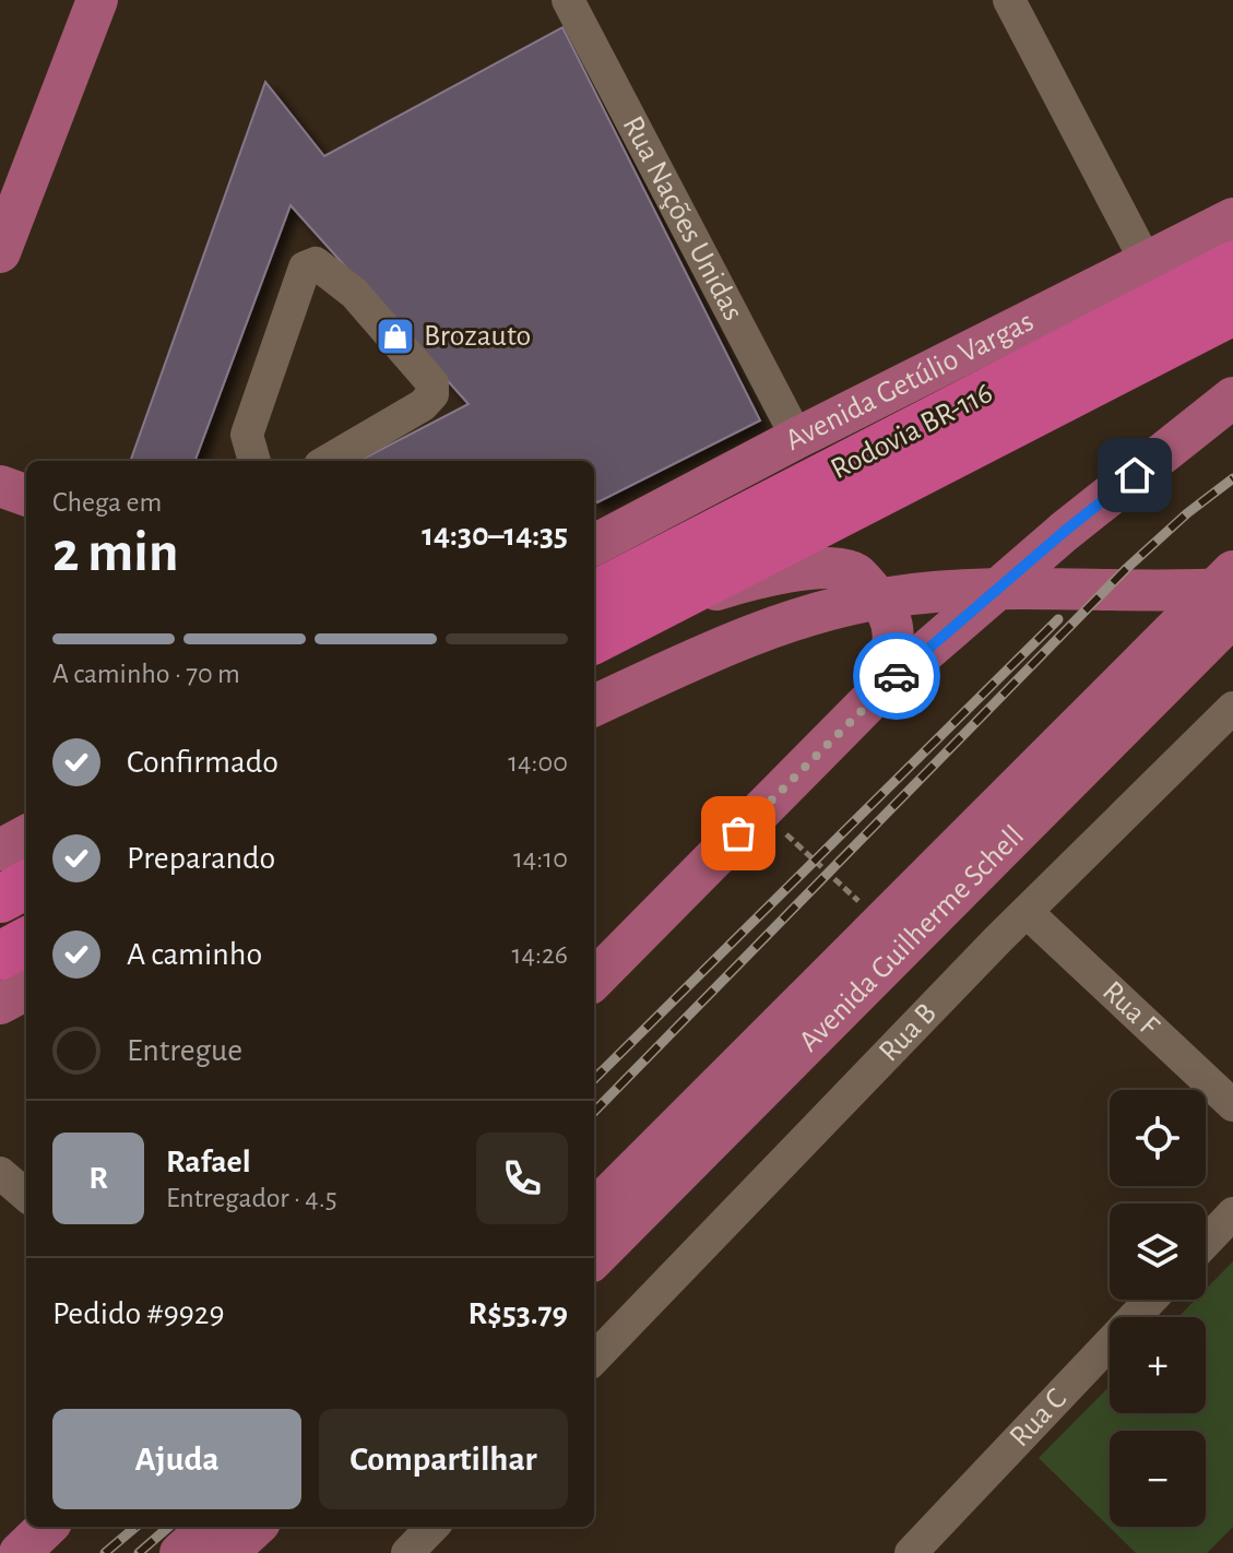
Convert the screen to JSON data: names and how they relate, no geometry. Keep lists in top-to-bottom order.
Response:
{
  "streets": {
    "highway": ["Rodovia BR-116"],
    "main road": ["Avenida Getúlio Vargas", "Avenida Guilherme Schell"],
    "street": [
      "Rua Nações Unidas",
      "Rua F",
      "Rua B",
      "Rua C"
    ]
  },
  "crossings": [
    ["Rua Nações Unidas", "Avenida Getúlio Vargas"],
    ["Rua F", "Rua B"]
  ],
  "places": {
    "shop": ["Brozauto"]
  },
  "page": {
    "heading": ["2 min", "Chega em", "14:30–14:35"],
    "panel": [
      "Rafael",
      "Entregador · 4.5",
      "Pedido #9929",
      "R$53.79"
    ],
    "bar": "A caminho · 70 m",
    "list": [
      ["Confirmado", "14:00"],
      ["Preparando", "14:10"],
      ["A caminho", "14:26"],
      "Entregue"
    ],
    "map_buttons": ["+", "−"],
    "round": "R",
    "buttons": ["Ajuda", "Compartilhar"]
  }
}
